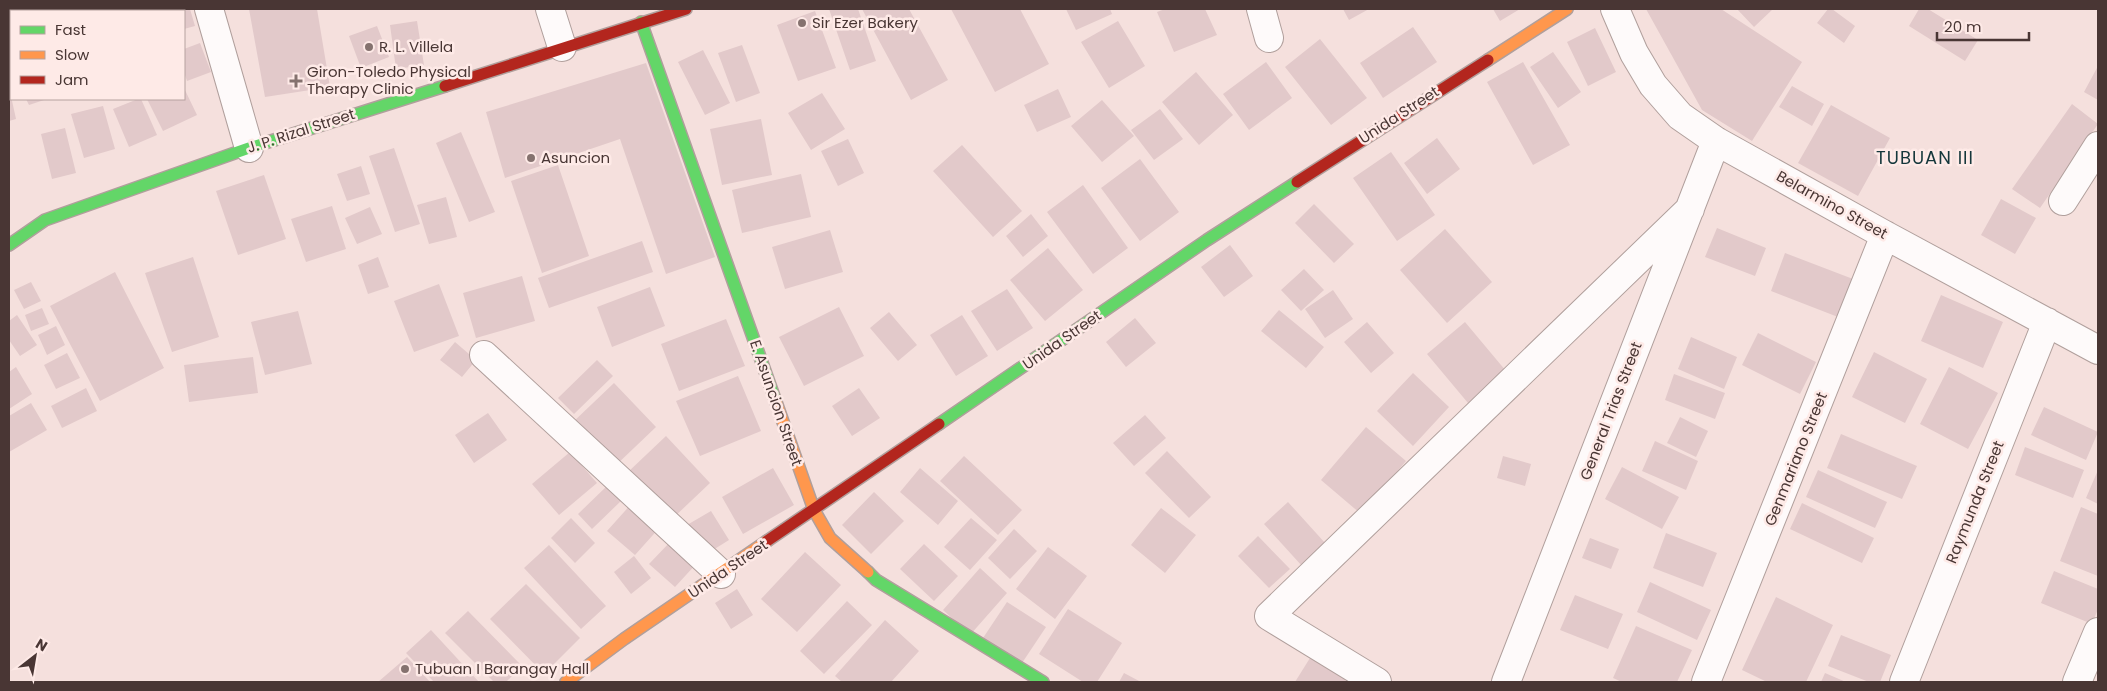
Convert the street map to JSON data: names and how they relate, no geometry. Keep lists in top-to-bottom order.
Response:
{
  "streets": {
    "main road": ["Unida Street", "J. P. Rizal Street", "E. Asuncion Street"],
    "street": [
      "Belarmino Street",
      "General Trias Street",
      "Genmariano Street",
      "Raymunda Street"
    ]
  },
  "crossings": [
    ["Unida Street", "E. Asuncion Street"],
    ["J. P. Rizal Street", "E. Asuncion Street"],
    ["Belarmino Street", "General Trias Street"],
    ["Belarmino Street", "Genmariano Street"],
    ["Belarmino Street", "Raymunda Street"]
  ],
  "districts": ["TUBUAN III"],
  "places": {
    "other": [
      "Sir Ezer Bakery",
      "R. L. Villela",
      "Asuncion",
      "Tubuan I Barangay Hall"
    ],
    "health": ["Giron-Toledo Physical Therapy Clinic"]
  },
  "legend": ["Fast", "Slow", "Jam"],
  "scale_bar": "20 m",
  "north": "top right"
}
